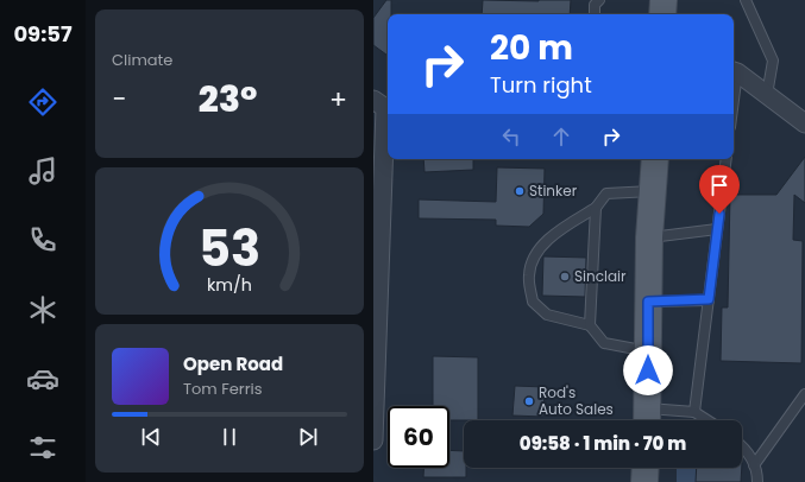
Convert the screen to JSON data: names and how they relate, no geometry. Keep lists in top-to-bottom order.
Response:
{
  "places": ["Stinker", "Sinclair", "Rod's Auto Sales"],
  "page": {
    "tabs": "09:57",
    "tile": "Climate",
    "turn": ["20 m", "Turn right"],
    "heat": ["−", "23°", "+"],
    "song": ["Open Road", "Tom Ferris"],
    "limit": "60",
    "trip": "09:58 · 1 min · 70 m",
    "gauge": ["53", "km/h"]
  }
}
